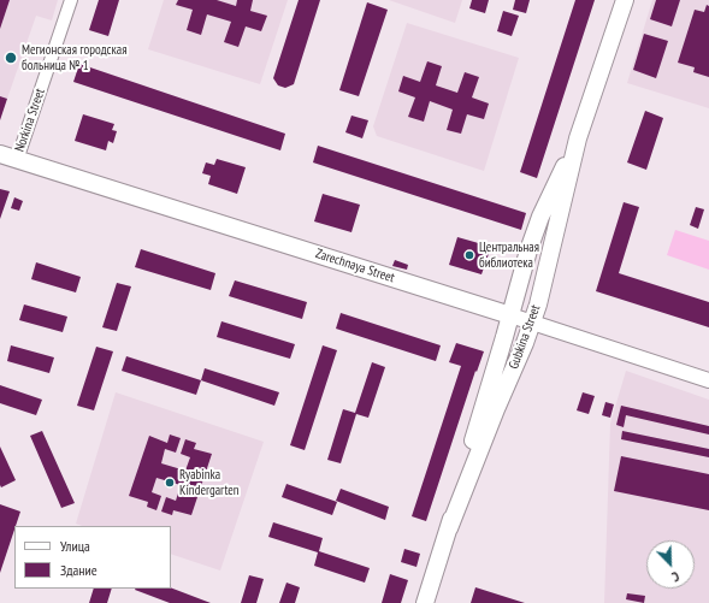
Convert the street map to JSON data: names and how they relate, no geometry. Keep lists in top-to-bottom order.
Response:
{
  "streets": {
    "main road": ["Zarechnaya Street", "Gubkina Street"],
    "street": ["Norkina Street"]
  },
  "crossings": [
    ["Norkina Street", "Zarechnaya Street"],
    ["Zarechnaya Street", "Gubkina Street"]
  ],
  "places": ["Мегионская городская больница № 1", "Центральная библиотека", "Ryabinka Kindergarten"],
  "legend": ["Улица", "Здание"],
  "north": "bottom right"
}
